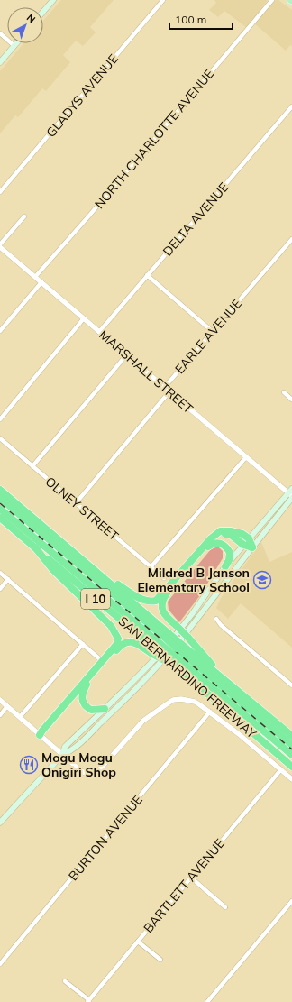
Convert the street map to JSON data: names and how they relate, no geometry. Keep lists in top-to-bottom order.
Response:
{
  "streets": {
    "highway": ["I 10", "SAN BERNARDINO FREEWAY"],
    "street": [
      "GLADYS AVENUE",
      "NORTH CHARLOTTE AVENUE",
      "DELTA AVENUE",
      "EARLE AVENUE",
      "MARSHALL STREET",
      "OLNEY STREET",
      "BURTON AVENUE",
      "BARTLETT AVENUE"
    ]
  },
  "crossings": [
    ["NORTH CHARLOTTE AVENUE", "MARSHALL STREET"],
    ["DELTA AVENUE", "MARSHALL STREET"],
    ["EARLE AVENUE", "MARSHALL STREET"],
    ["EARLE AVENUE", "OLNEY STREET"]
  ],
  "places": {
    "school or university": ["Mildred B Janson Elementary School"],
    "restaurant": ["Mogu Mogu Onigiri Shop"]
  },
  "scale_bar": "100 m",
  "north": "top right"
}
